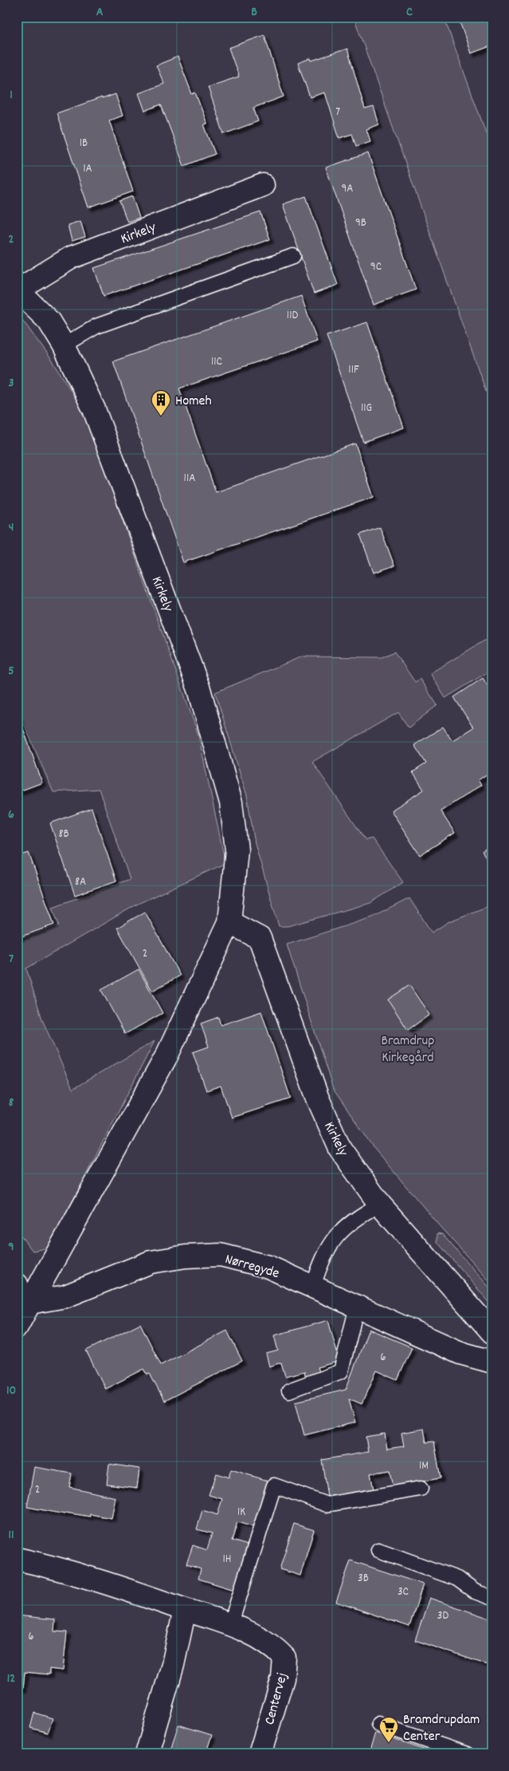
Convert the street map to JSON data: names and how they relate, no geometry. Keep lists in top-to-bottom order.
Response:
{
  "streets": {
    "street": ["Kirkely", "Nørregyde", "Centervej"]
  },
  "crossings": [
    ["Kirkely", "Nørregyde"]
  ],
  "parks": ["Bramdrup Kirkegård"],
  "places": {
    "building": ["Homeh"],
    "supermarket": ["Bramdrupdam Center"]
  },
  "house_numbers": [
    "7",
    "1B",
    "1A",
    "9A",
    "9B",
    "9C",
    "11D",
    "11C",
    "11F",
    "11G",
    "11A",
    "8B",
    "8A",
    "2",
    "6",
    "1M",
    "2",
    "1K",
    "1H",
    "3B",
    "3C",
    "3D",
    "6"
  ],
  "grid": {
    "columns": ["A", "B", "C"],
    "rows": [
      "1",
      "2",
      "3",
      "4",
      "5",
      "6",
      "7",
      "8",
      "9",
      "10",
      "11",
      "12"
    ]
  }
}
